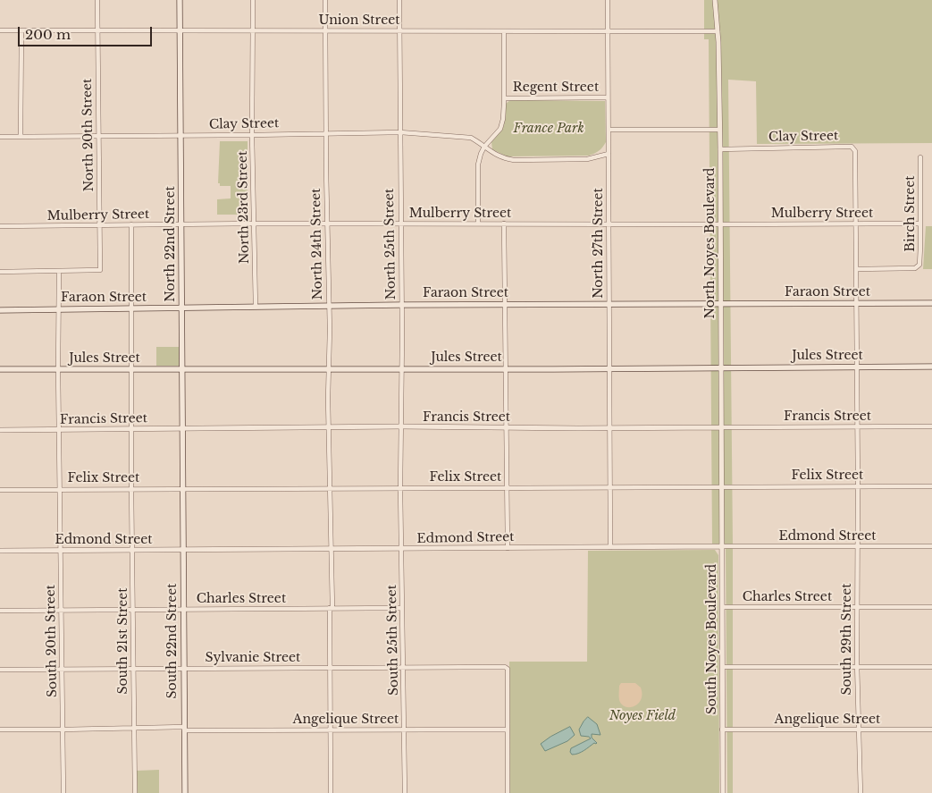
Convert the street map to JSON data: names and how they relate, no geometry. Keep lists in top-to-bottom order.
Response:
{
  "streets": {
    "main road": [
      "North 22nd Street",
      "Faraon Street",
      "Jules Street",
      "South 22nd Street"
    ],
    "street": [
      "Union Street",
      "Regent Street",
      "Clay Street",
      "North 20th Street",
      "North 23rd Street",
      "Mulberry Street",
      "Birch Street",
      "North 27th Street",
      "North Noyes Boulevard",
      "North 24th Street",
      "North 25th Street",
      "Francis Street",
      "Felix Street",
      "Edmond Street",
      "Charles Street",
      "South Noyes Boulevard",
      "South 29th Street",
      "South 25th Street",
      "South 20th Street",
      "South 21st Street",
      "Sylvanie Street",
      "Angelique Street"
    ]
  },
  "crossings": [
    ["Union Street", "North 20th Street"],
    ["Union Street", "North 23rd Street"],
    ["Union Street", "North 27th Street"],
    ["Union Street", "North Noyes Boulevard"],
    ["Union Street", "North 22nd Street"],
    ["Union Street", "North 24th Street"],
    ["Union Street", "North 25th Street"],
    ["Regent Street", "North 27th Street"],
    ["Clay Street", "North 20th Street"],
    ["Clay Street", "North 23rd Street"],
    ["Clay Street", "North 27th Street"],
    ["Clay Street", "North Noyes Boulevard"],
    ["Clay Street", "North 22nd Street"],
    ["Clay Street", "North 24th Street"],
    ["Clay Street", "North 25th Street"],
    ["Clay Street", "South 29th Street"],
    ["North 20th Street", "Mulberry Street"],
    ["North 23rd Street", "Mulberry Street"],
    ["North 23rd Street", "Faraon Street"],
    ["Mulberry Street", "Birch Street"],
    ["Mulberry Street", "North 27th Street"],
    ["Mulberry Street", "North Noyes Boulevard"],
    ["Mulberry Street", "North 22nd Street"],
    ["Mulberry Street", "North 24th Street"],
    ["Mulberry Street", "North 25th Street"],
    ["Mulberry Street", "South 29th Street"],
    ["Mulberry Street", "South 21st Street"],
    ["Birch Street", "South 29th Street"],
    ["North 27th Street", "Faraon Street"],
    ["North 27th Street", "Jules Street"],
    ["North 27th Street", "Francis Street"],
    ["North 27th Street", "Felix Street"],
    ["North 27th Street", "Edmond Street"],
    ["North Noyes Boulevard", "Faraon Street"],
    ["North Noyes Boulevard", "Jules Street"],
    ["North Noyes Boulevard", "Francis Street"],
    ["North Noyes Boulevard", "Felix Street"],
    ["North Noyes Boulevard", "South Noyes Boulevard"],
    ["North 22nd Street", "Faraon Street"],
    ["North 22nd Street", "Jules Street"],
    ["North 22nd Street", "Francis Street"],
    ["North 22nd Street", "Felix Street"],
    ["North 22nd Street", "South 22nd Street"],
    ["North 24th Street", "Faraon Street"],
    ["North 24th Street", "Jules Street"],
    ["North 24th Street", "Francis Street"],
    ["North 24th Street", "Felix Street"],
    ["North 24th Street", "Edmond Street"],
    ["North 24th Street", "Charles Street"],
    ["North 24th Street", "Sylvanie Street"],
    ["North 24th Street", "Angelique Street"],
    ["North 25th Street", "Faraon Street"],
    ["North 25th Street", "Jules Street"],
    ["North 25th Street", "Francis Street"],
    ["North 25th Street", "Felix Street"],
    ["North 25th Street", "South 25th Street"],
    ["Faraon Street", "South 29th Street"],
    ["Faraon Street", "South 21st Street"],
    ["Jules Street", "South 29th Street"],
    ["Jules Street", "South 21st Street"],
    ["Francis Street", "South 29th Street"],
    ["Francis Street", "South 21st Street"],
    ["Felix Street", "South Noyes Boulevard"],
    ["Felix Street", "South 29th Street"],
    ["Felix Street", "South 25th Street"],
    ["Felix Street", "South 20th Street"],
    ["Felix Street", "South 21st Street"],
    ["Felix Street", "South 22nd Street"],
    ["Edmond Street", "South Noyes Boulevard"],
    ["Edmond Street", "South 29th Street"],
    ["Edmond Street", "South 25th Street"],
    ["Edmond Street", "South 20th Street"],
    ["Edmond Street", "South 21st Street"],
    ["Edmond Street", "South 22nd Street"],
    ["Charles Street", "South Noyes Boulevard"],
    ["Charles Street", "South 29th Street"],
    ["Charles Street", "South 25th Street"],
    ["Charles Street", "South 20th Street"],
    ["Charles Street", "South 21st Street"],
    ["Charles Street", "South 22nd Street"],
    ["South Noyes Boulevard", "Angelique Street"],
    ["South 29th Street", "Angelique Street"],
    ["South 25th Street", "Sylvanie Street"],
    ["South 25th Street", "Angelique Street"],
    ["South 20th Street", "Sylvanie Street"],
    ["South 20th Street", "Angelique Street"],
    ["South 21st Street", "Sylvanie Street"],
    ["South 21st Street", "Angelique Street"],
    ["South 22nd Street", "Sylvanie Street"],
    ["South 22nd Street", "Angelique Street"],
    ["Sylvanie Street", "Angelique Street"]
  ],
  "parks": ["France Park", "Noyes Field"],
  "scale_bar": "200 m"
}
